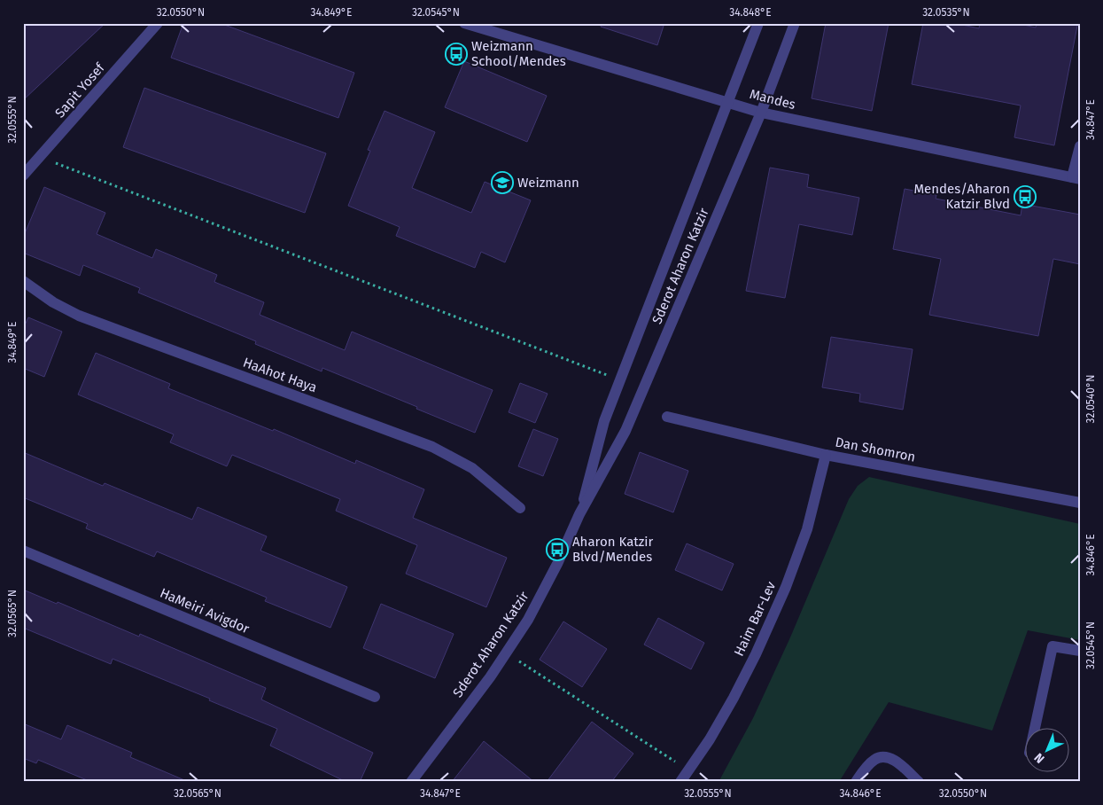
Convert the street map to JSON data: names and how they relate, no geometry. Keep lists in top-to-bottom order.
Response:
{
  "streets": {
    "street": [
      "Sapit Yosef",
      "Mandes",
      "Sderot Aharon Katzir",
      "HaAhot Haya",
      "Dan Shomron",
      "HaMeiri Avigdor",
      "Haim Bar-Lev"
    ]
  },
  "crossings": [
    ["Mandes", "Sderot Aharon Katzir"],
    ["Dan Shomron", "Haim Bar-Lev"]
  ],
  "places": {
    "bus stop": ["Weizmann School/Mendes", "Mendes/Aharon Katzir Blvd", "Aharon Katzir Blvd/Mendes"],
    "school or university": ["Weizmann"]
  },
  "north": "bottom left",
  "coordinates": [
    "32.0550°N",
    "34.849°E",
    "32.0545°N",
    "34.848°E",
    "32.0535°N",
    "34.847°E",
    "32.0555°N",
    "32.0540°N",
    "34.846°E",
    "32.0565°N"
  ]
}
